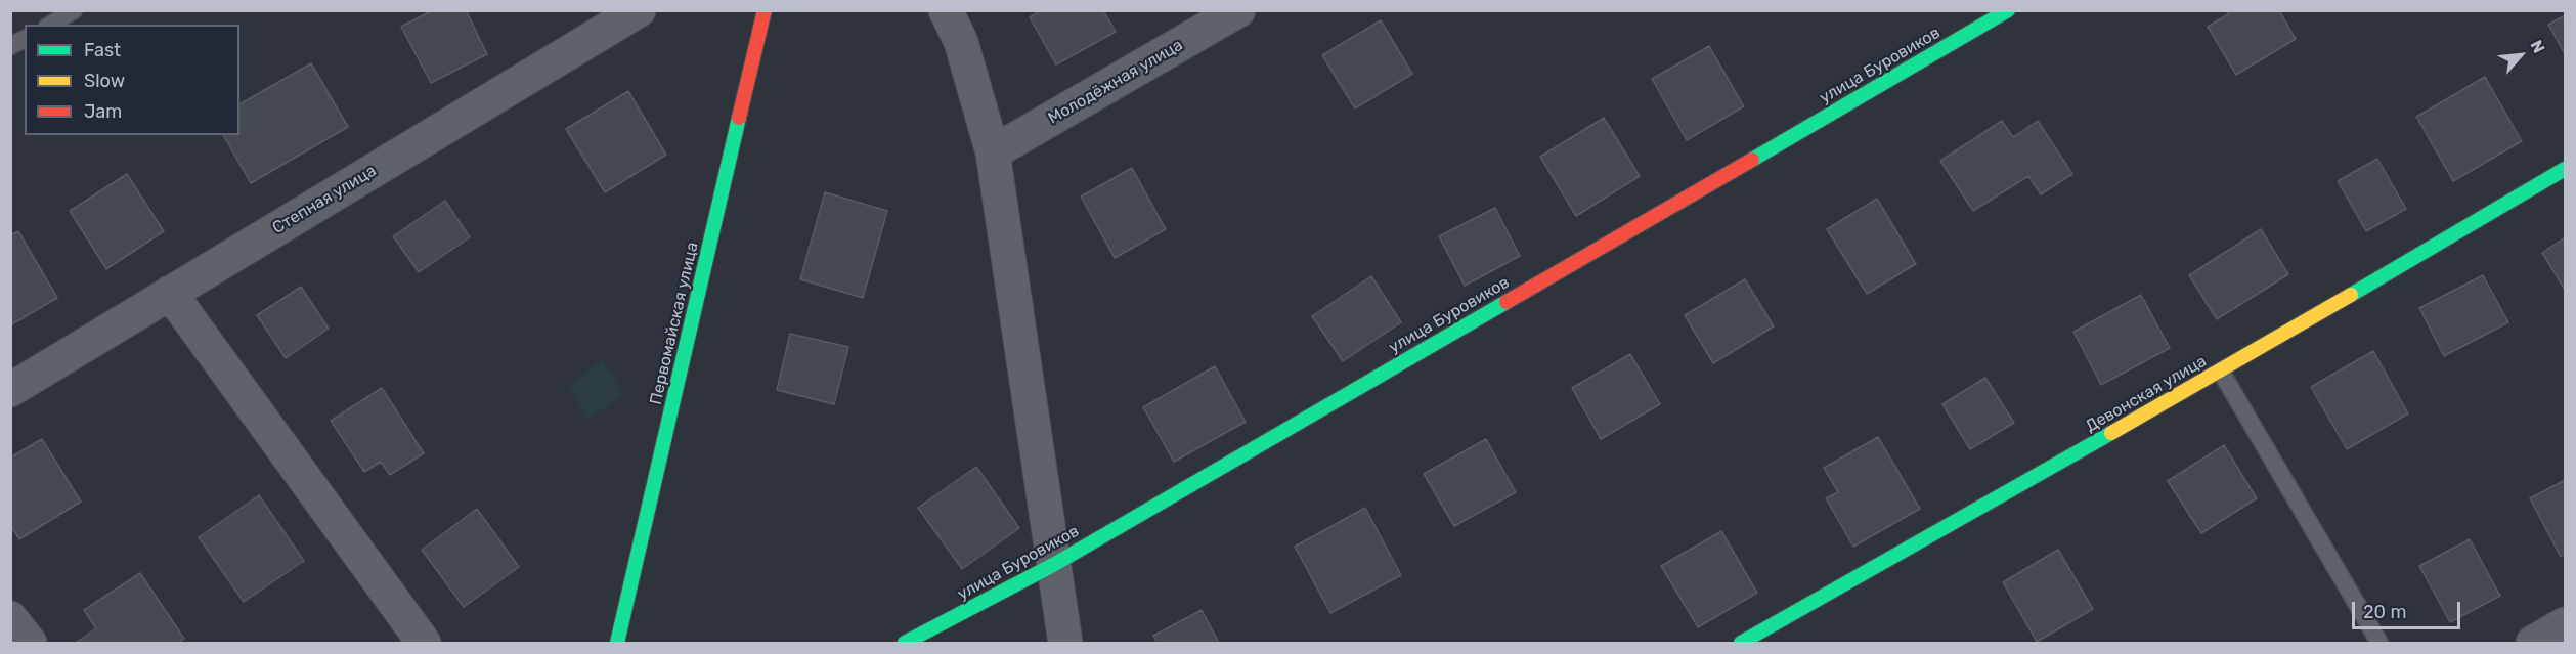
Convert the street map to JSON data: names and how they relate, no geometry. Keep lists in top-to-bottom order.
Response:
{
  "streets": {
    "street": [
      "улица Буровиков",
      "Молодёжная улица",
      "Степная улица",
      "Первомайская улица",
      "Девонская улица"
    ]
  },
  "legend": ["Fast", "Slow", "Jam"],
  "scale_bar": "20 m",
  "north": "top right"
}
